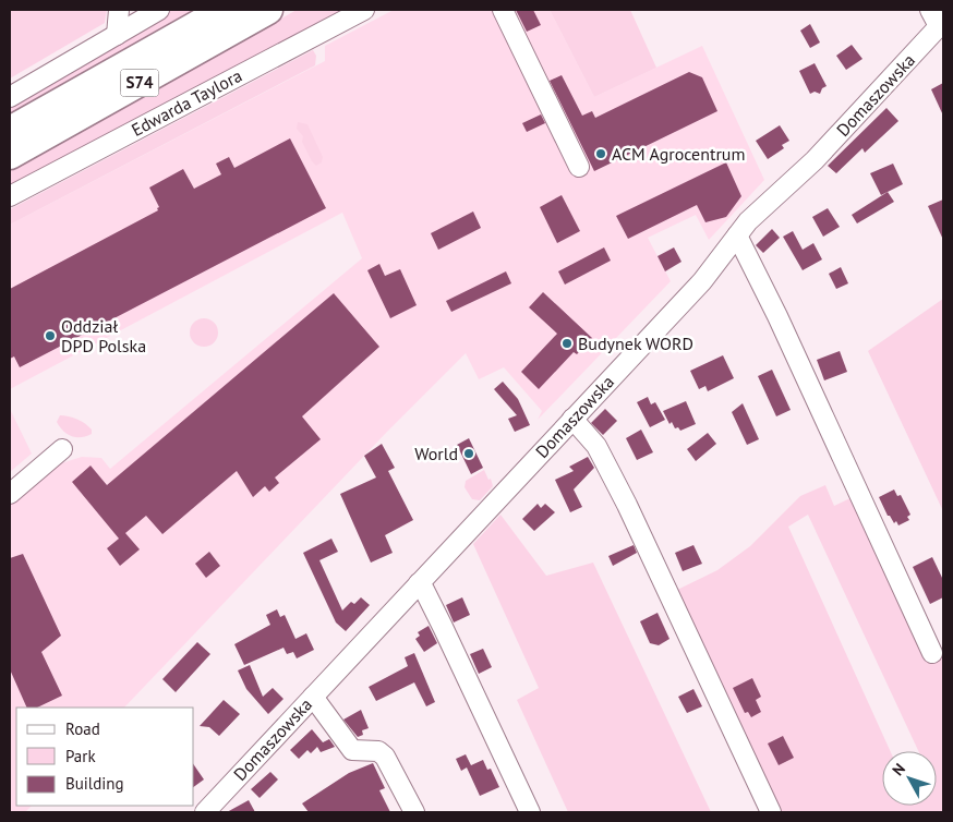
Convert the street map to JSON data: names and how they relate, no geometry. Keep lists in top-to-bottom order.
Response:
{
  "streets": {
    "highway": ["S74"],
    "street": ["Domaszowska", "Edwarda Taylora"]
  },
  "places": [
    "ACM Agrocentrum",
    "Oddział DPD Polska",
    "Budynek WORD",
    "World"
  ],
  "legend": ["Road", "Park", "Building"],
  "north": "top left"
}
